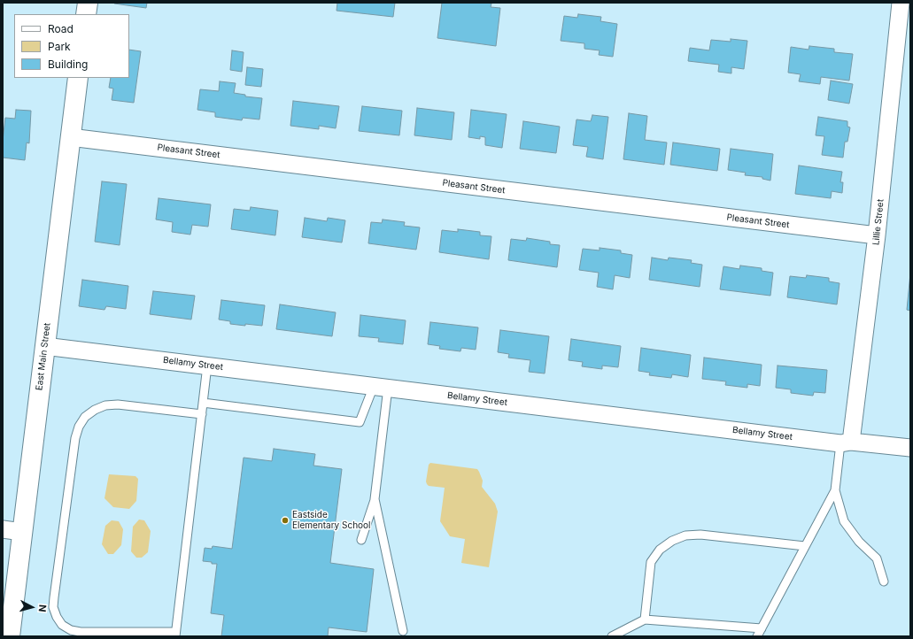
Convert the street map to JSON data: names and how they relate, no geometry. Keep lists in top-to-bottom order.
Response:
{
  "streets": {
    "street": [
      "Pleasant Street",
      "Lillie Street",
      "East Main Street",
      "Bellamy Street"
    ]
  },
  "crossings": [
    ["Pleasant Street", "Lillie Street"],
    ["Pleasant Street", "East Main Street"],
    ["Lillie Street", "Bellamy Street"],
    ["East Main Street", "Bellamy Street"]
  ],
  "places": ["Eastside Elementary School"],
  "legend": ["Road", "Park", "Building"],
  "north": "right"
}
